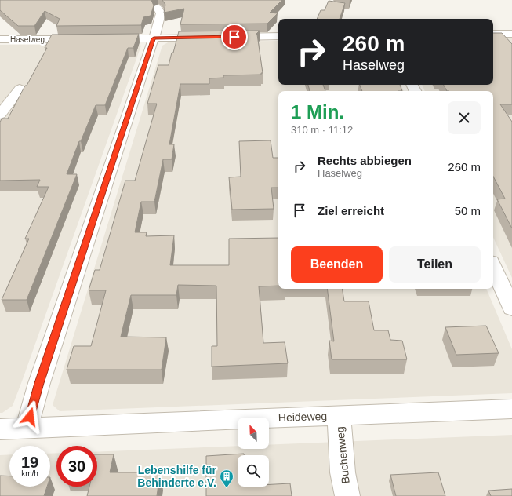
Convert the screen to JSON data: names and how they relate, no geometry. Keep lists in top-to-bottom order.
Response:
{
  "streets": {
    "street": ["Haselweg", "Heideweg", "Buchenweg"]
  },
  "crossings": [
    ["Heideweg", "Buchenweg"]
  ],
  "places": {
    "building": ["Lebenshilfe für Behinderte e.V."]
  },
  "north": "top left",
  "page": {
    "turn": ["260 m", "Haselweg"],
    "heading": ["1 Min.", "310 m · 11:12"],
    "list": [
      {
        "name": "Rechts abbiegen",
        "note": "Haselweg",
        "value": "260 m"
      },
      {
        "name": "Ziel erreicht",
        "value": "50 m"
      }
    ],
    "buttons": ["Beenden", "Teilen"],
    "speed": "19 km/h",
    "limit": "30"
  }
}
